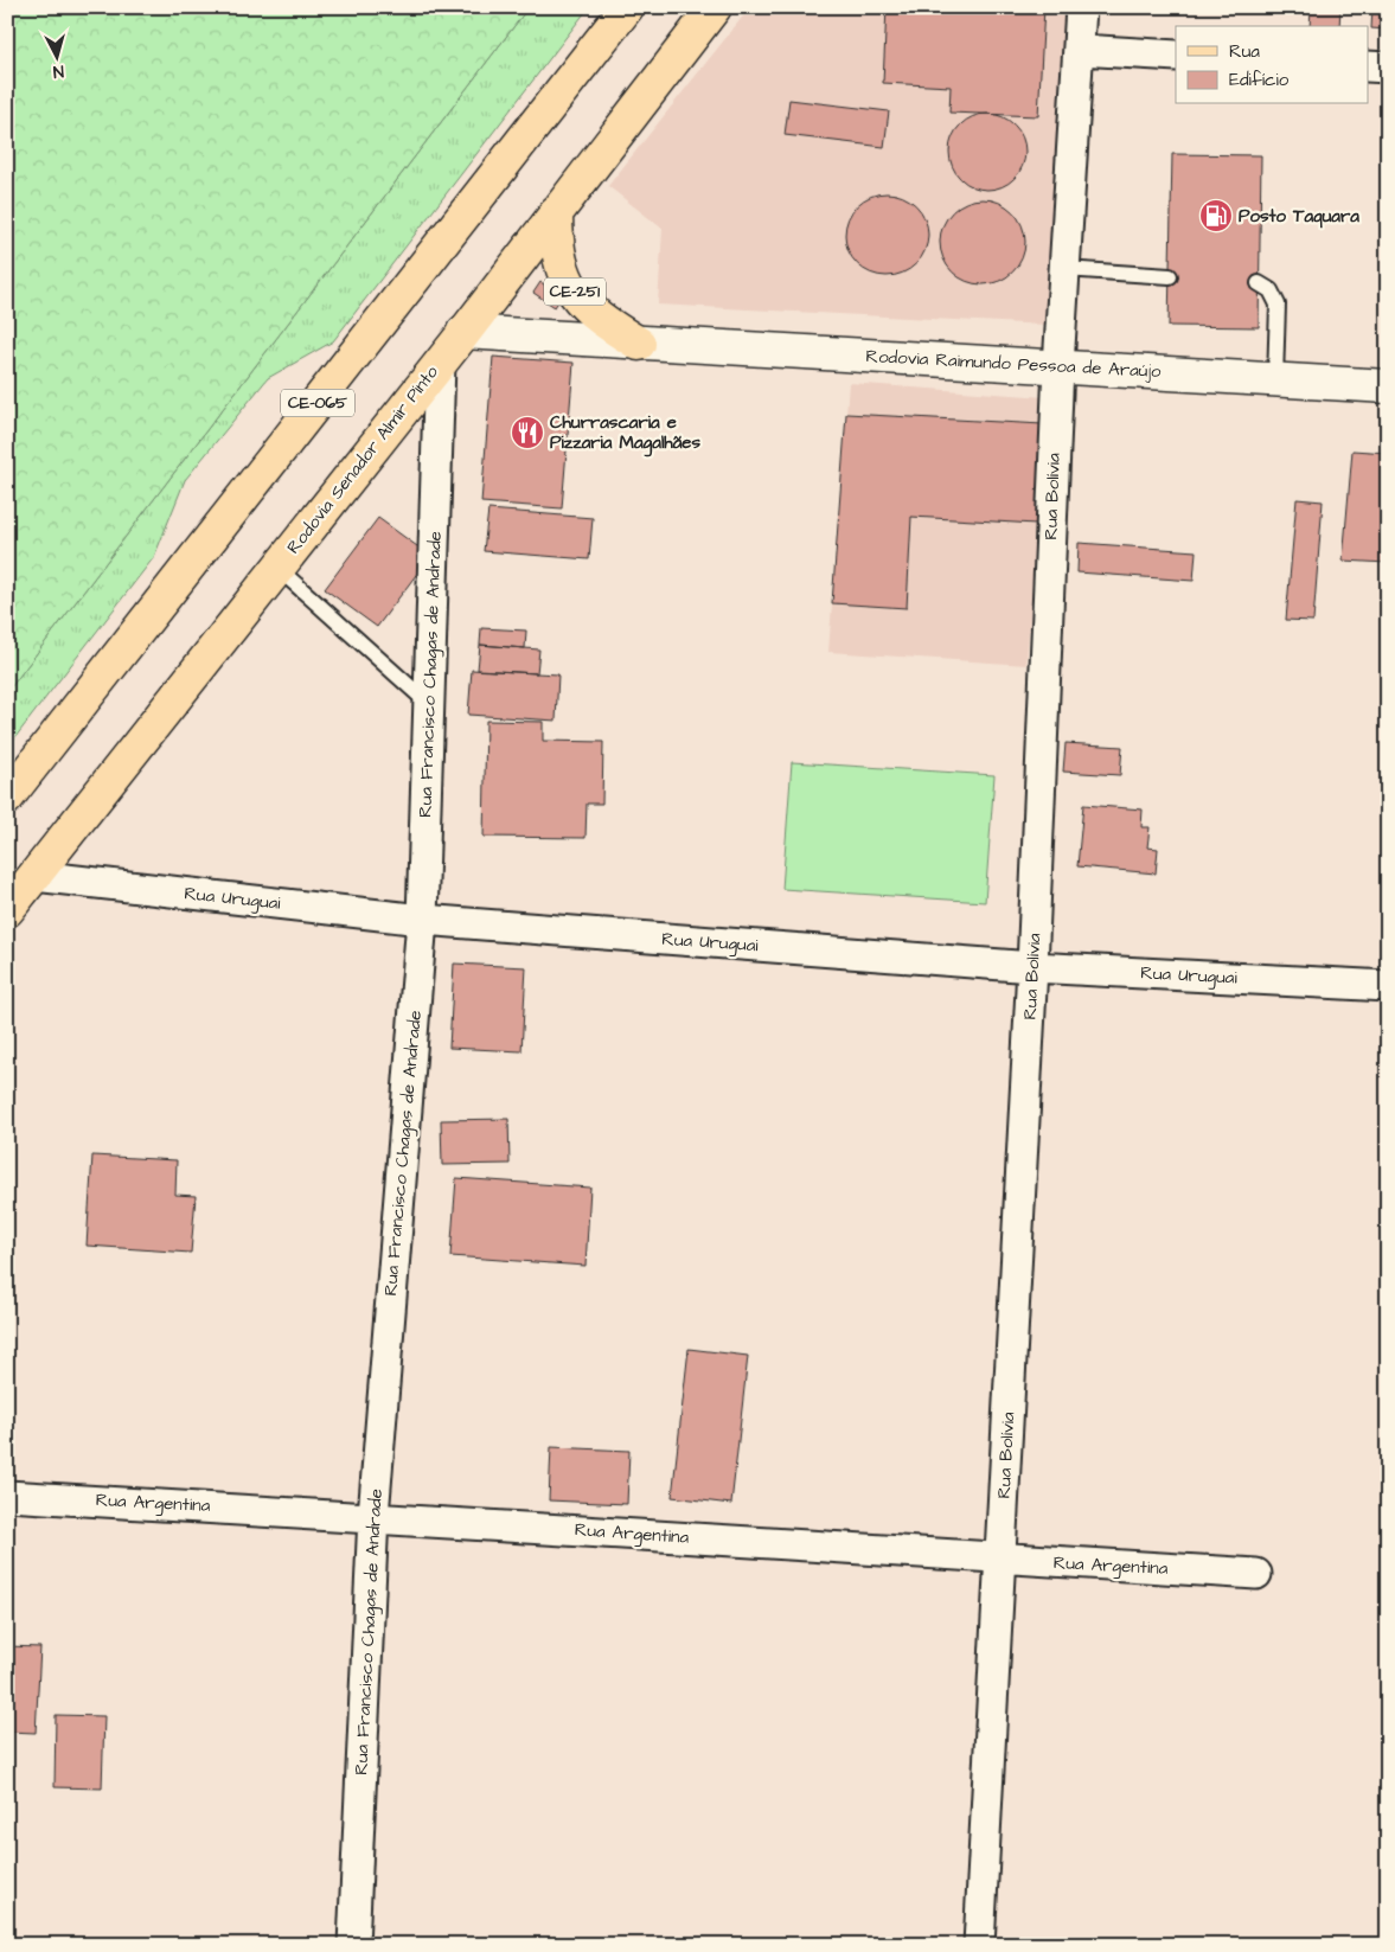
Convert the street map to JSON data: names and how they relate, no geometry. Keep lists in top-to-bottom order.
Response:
{
  "streets": {
    "main road": [
      "CE-251",
      "Rodovia Raimundo Pessoa de Araújo",
      "CE-065",
      "Rodovia Senador Almir Pinto"
    ],
    "street": [
      "Rua Bolívia",
      "Rua Francisco Chagas de Andrade",
      "Rua Uruguai",
      "Rua Argentina"
    ]
  },
  "crossings": [
    ["Rodovia Raimundo Pessoa de Araújo", "Rodovia Senador Almir Pinto"],
    ["Rodovia Raimundo Pessoa de Araújo", "Rua Bolívia"],
    ["Rodovia Senador Almir Pinto", "Rua Francisco Chagas de Andrade"],
    ["Rodovia Senador Almir Pinto", "Rua Uruguai"],
    ["Rua Bolívia", "Rua Uruguai"],
    ["Rua Bolívia", "Rua Argentina"],
    ["Rua Francisco Chagas de Andrade", "Rua Uruguai"],
    ["Rua Francisco Chagas de Andrade", "Rua Argentina"]
  ],
  "places": {
    "fuel station": ["Posto Taquara"],
    "restaurant": ["Churrascaria e Pizzaria Magalhães"]
  },
  "legend": ["Rua", "Edifício"],
  "north": "bottom"
}
